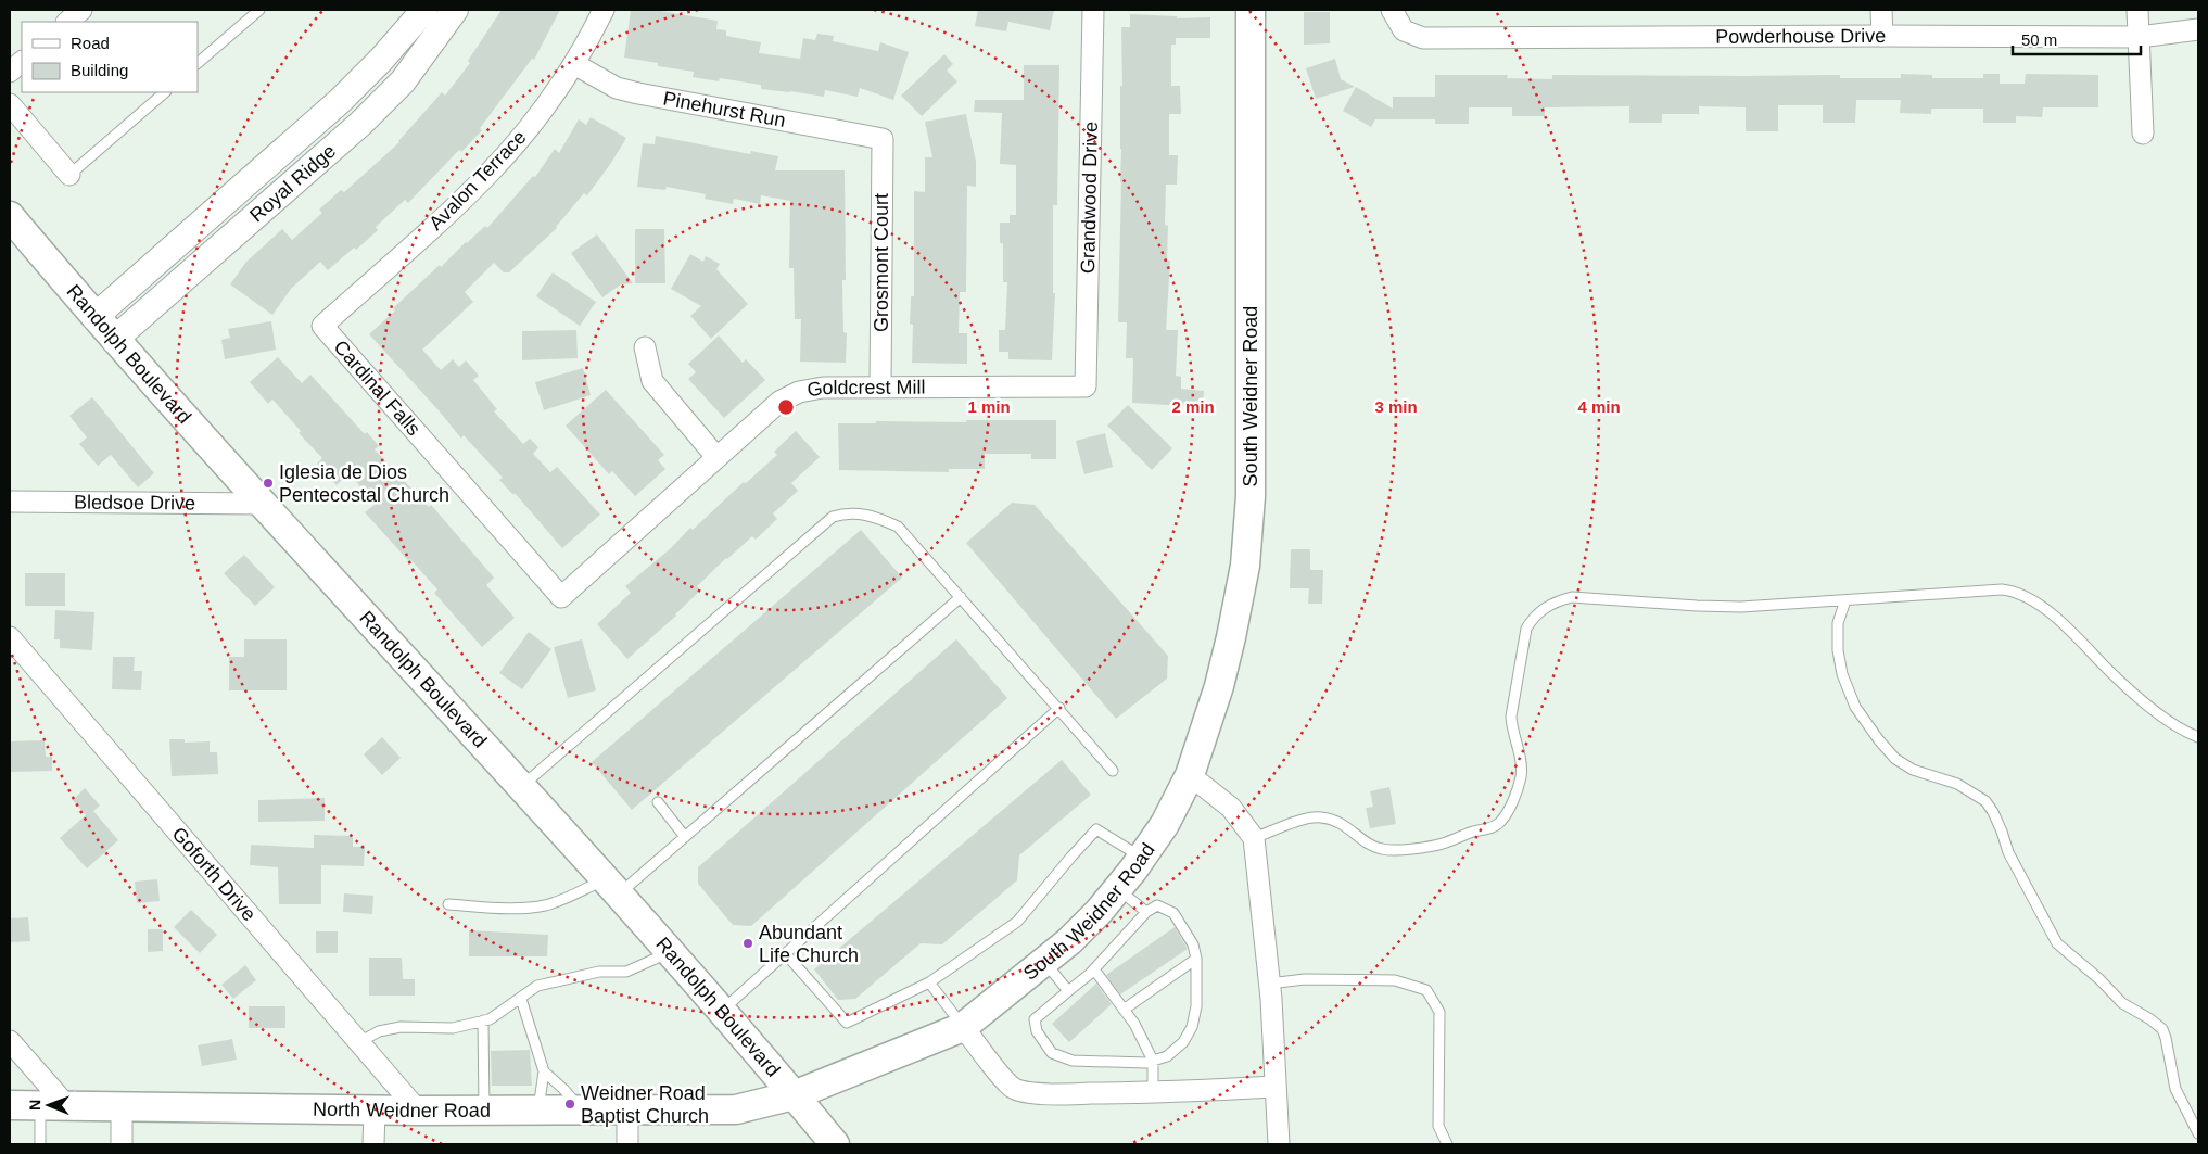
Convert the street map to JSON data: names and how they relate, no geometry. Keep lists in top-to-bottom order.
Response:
{
  "streets": {
    "main road": ["Randolph Boulevard", "South Weidner Road", "North Weidner Road"],
    "street": [
      "Powderhouse Drive",
      "Pinehurst Run",
      "Avalon Terrace",
      "Royal Ridge",
      "Grandwood Drive",
      "Grosmont Court",
      "Cardinal Falls",
      "Goldcrest Mill",
      "Bledsoe Drive",
      "Goforth Drive"
    ]
  },
  "crossings": [
    ["Pinehurst Run", "Avalon Terrace"],
    ["Pinehurst Run", "Grosmont Court"],
    ["Avalon Terrace", "Cardinal Falls"],
    ["Royal Ridge", "Randolph Boulevard"],
    ["Grandwood Drive", "Goldcrest Mill"],
    ["Grosmont Court", "Goldcrest Mill"],
    ["Randolph Boulevard", "South Weidner Road"],
    ["Randolph Boulevard", "Bledsoe Drive"],
    ["Randolph Boulevard", "North Weidner Road"],
    ["Cardinal Falls", "Goldcrest Mill"],
    ["South Weidner Road", "North Weidner Road"],
    ["Goforth Drive", "North Weidner Road"]
  ],
  "places": ["Iglesia de Dios Pentecostal Church", "Abundant Life Church", "Weidner Road Baptist Church"],
  "legend": ["Road", "Building"],
  "scale_bar": "50 m",
  "north": "left",
  "rings": [
    "1 min",
    "2 min",
    "3 min",
    "4 min"
  ]
}
